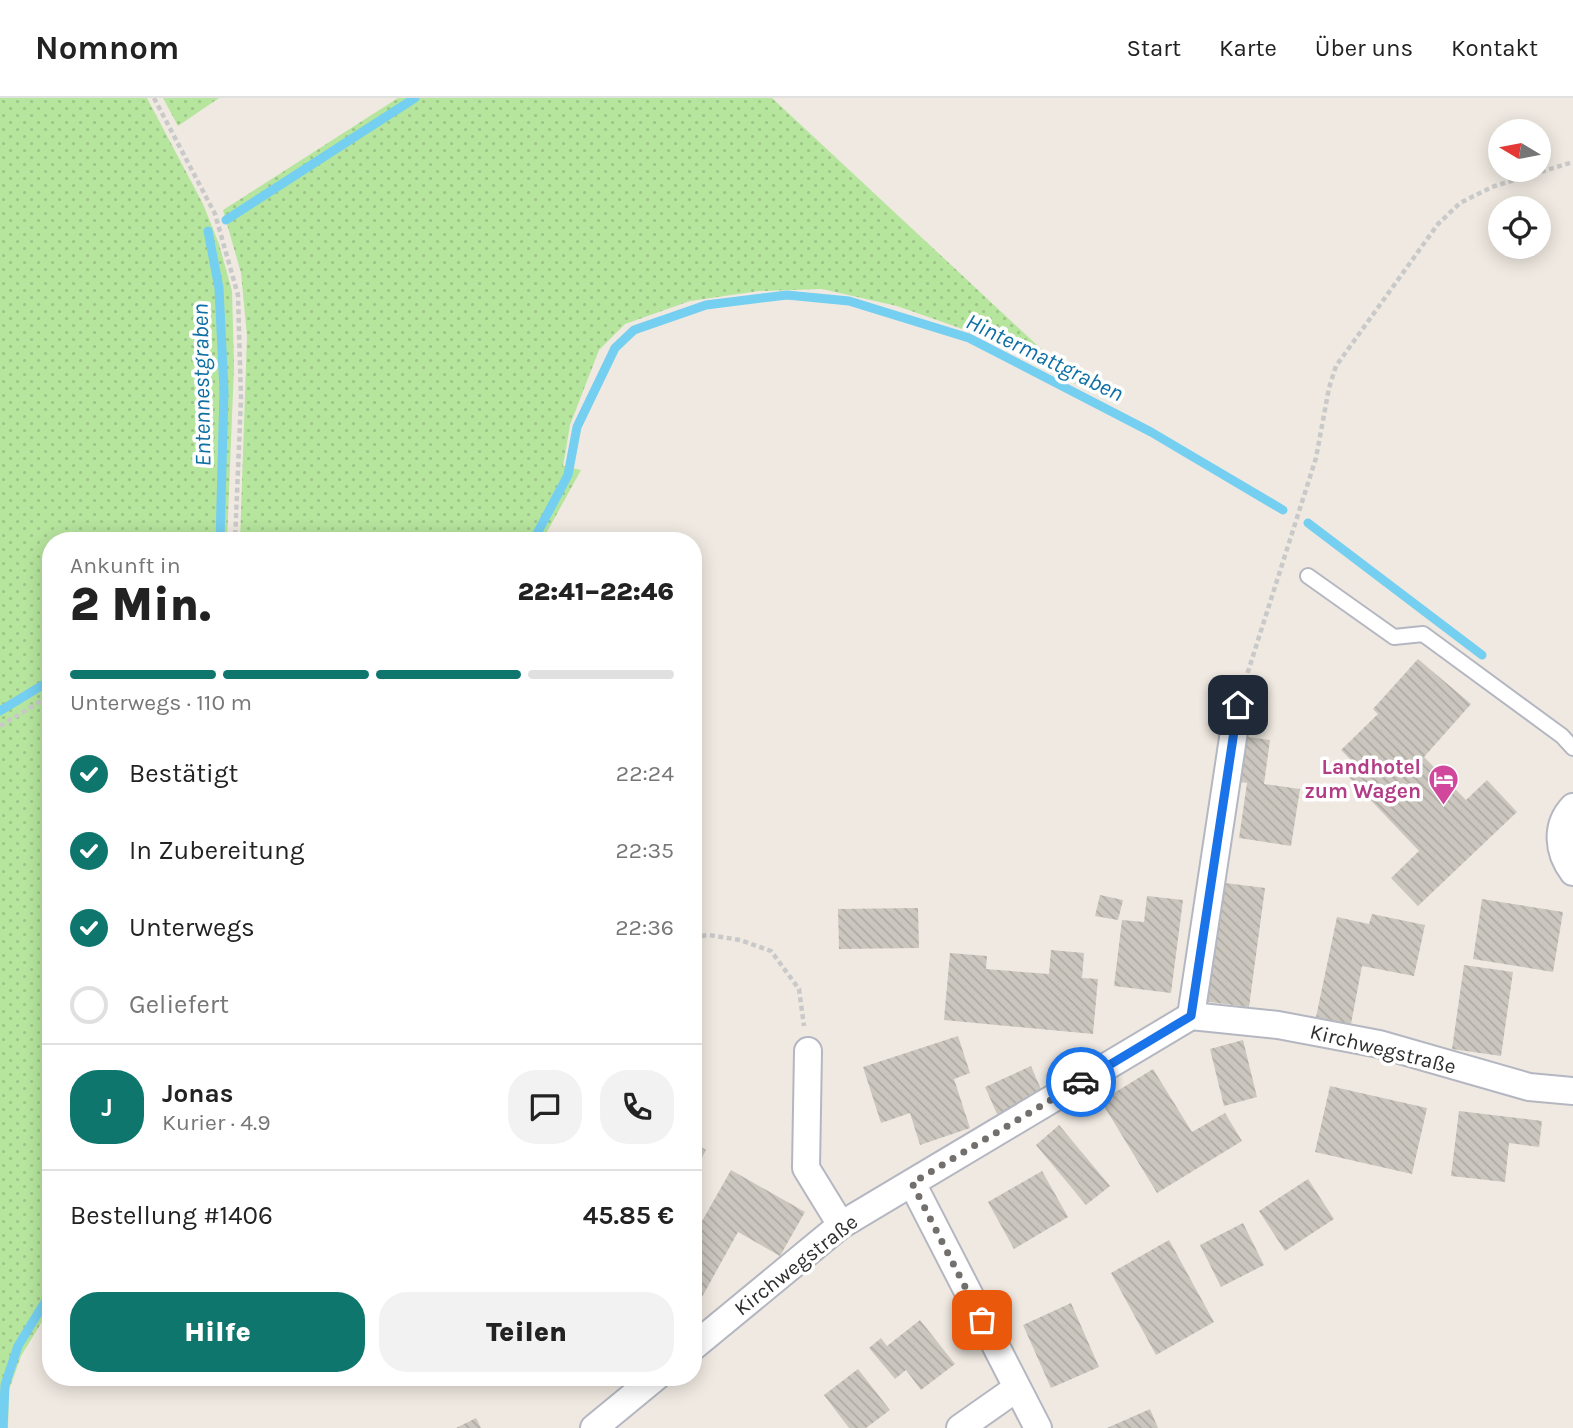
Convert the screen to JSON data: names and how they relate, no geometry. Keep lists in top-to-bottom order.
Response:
{
  "streets": {
    "street": ["Kirchwegstraße"]
  },
  "water": ["Hintermattgraben", "Entennestgraben"],
  "places": {
    "hotel": ["Landhotel zum Wagen"]
  },
  "north": "left",
  "page": {
    "header": "Nomnom",
    "nav": [
      "Start",
      "Karte",
      "Über uns",
      "Kontakt"
    ],
    "heading": ["2 Min.", "Ankunft in", "22:41–22:46"],
    "panel": [
      "Jonas",
      "Kurier · 4.9",
      "Bestellung #1406",
      "45.85 €"
    ],
    "bar": "Unterwegs · 110 m",
    "list": [
      ["Bestätigt", "22:24"],
      ["In Zubereitung", "22:35"],
      ["Unterwegs", "22:36"],
      "Geliefert"
    ],
    "round": "J",
    "buttons": ["Hilfe", "Teilen"]
  }
}
